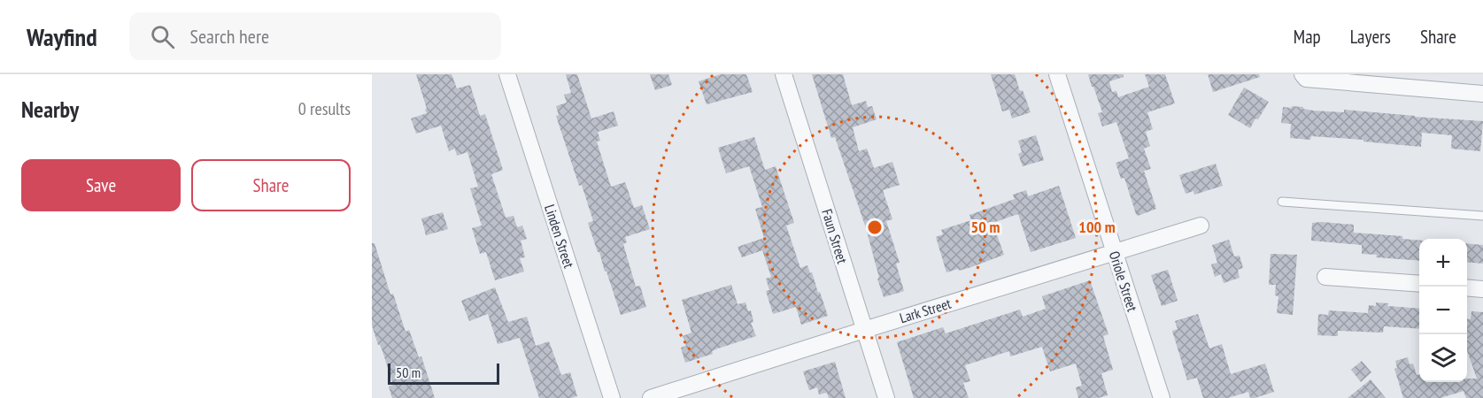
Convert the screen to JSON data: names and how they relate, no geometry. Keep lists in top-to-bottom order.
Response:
{
  "streets": {
    "street": [
      "Linden Street",
      "Faun Street",
      "Oriole Street",
      "Lark Street"
    ]
  },
  "crossings": [
    ["Faun Street", "Lark Street"],
    ["Oriole Street", "Lark Street"]
  ],
  "scale_bar": "50 m",
  "page": {
    "header": "Wayfind",
    "search": "Search here",
    "nav": ["Map", "Layers", "Share"],
    "heading": ["Nearby", "0 results"],
    "buttons": ["Save", "Share"],
    "map_buttons": ["+", "−"],
    "scale": "50 m"
  },
  "rings": ["50 m", "100 m"]
}
